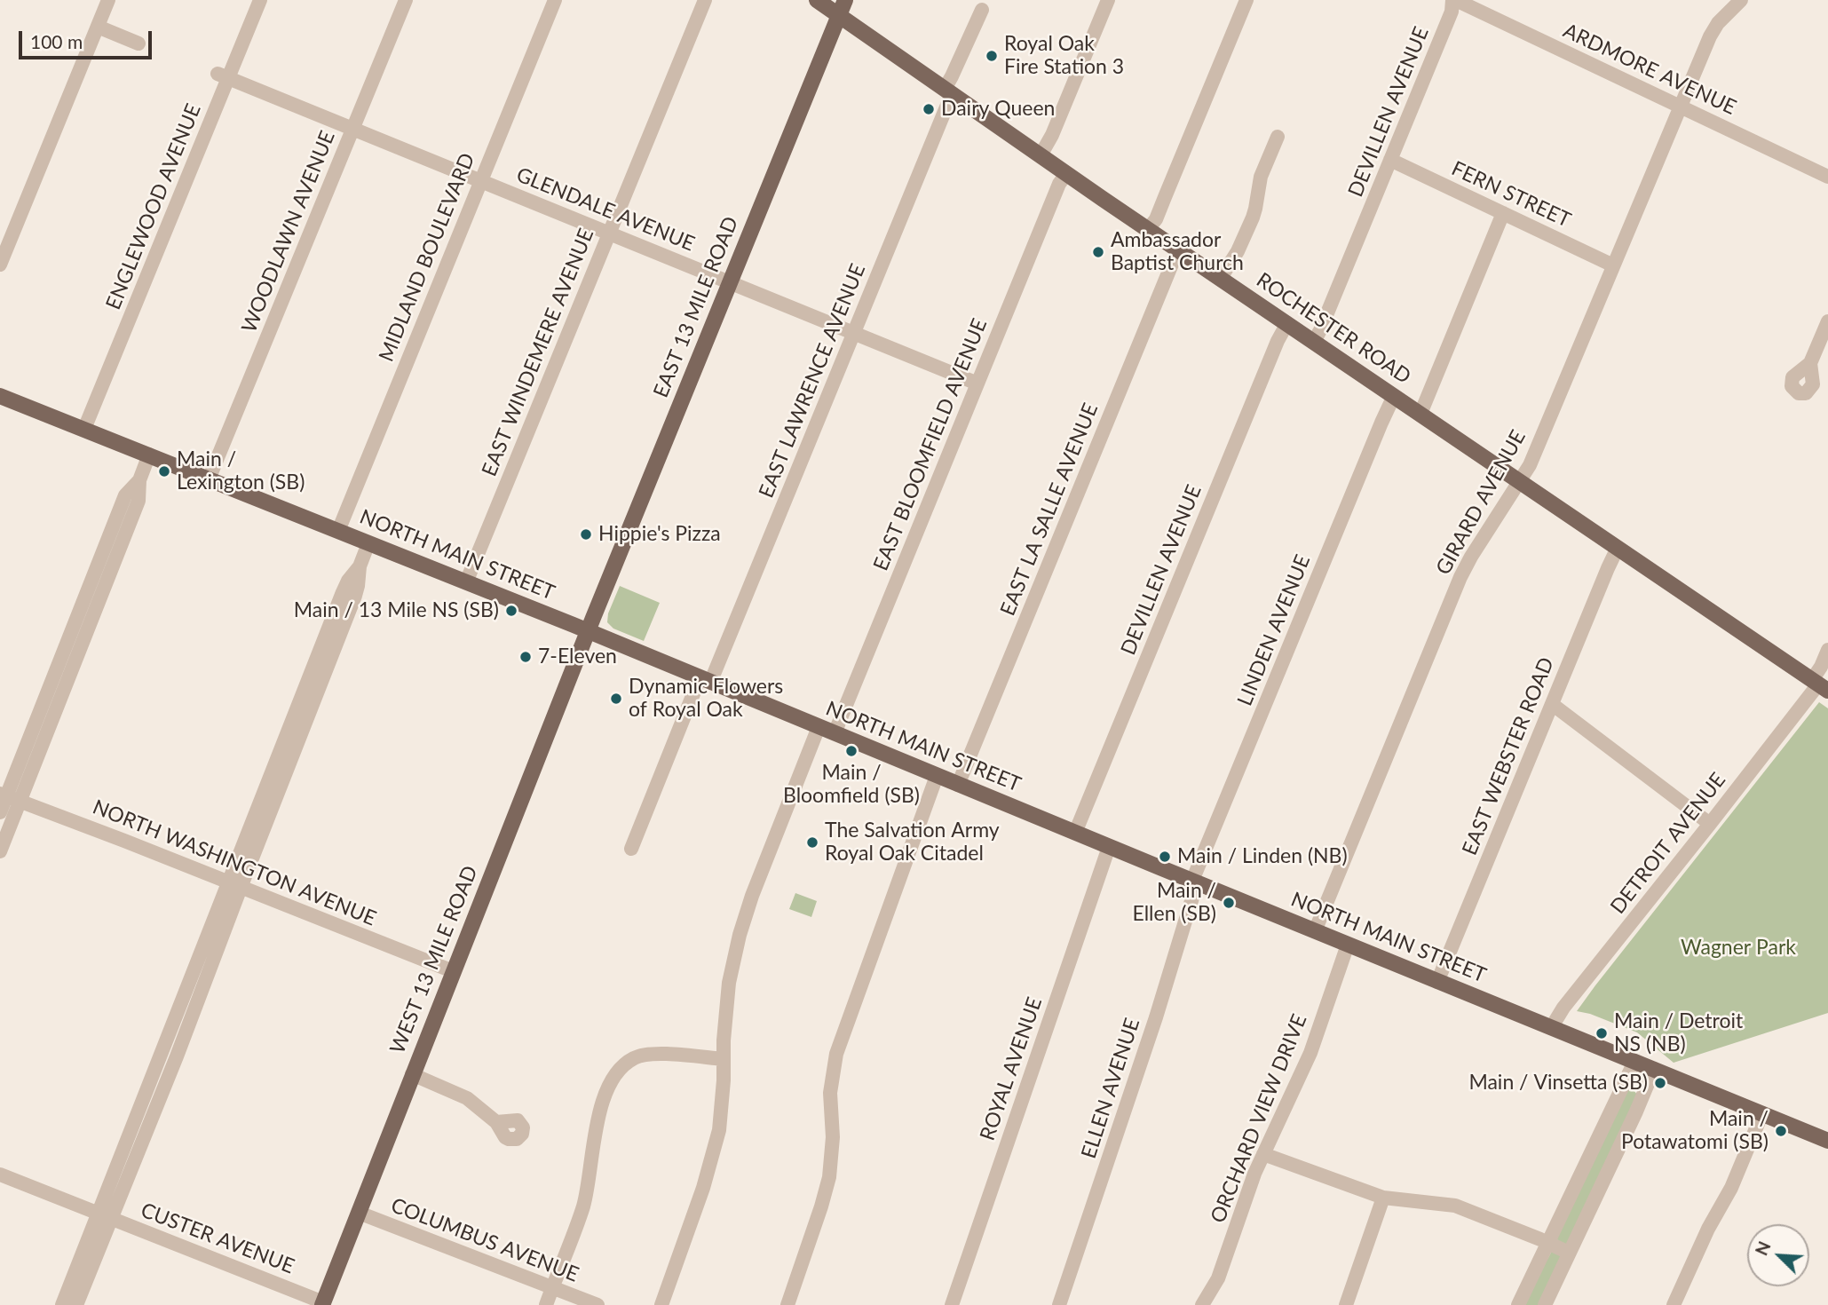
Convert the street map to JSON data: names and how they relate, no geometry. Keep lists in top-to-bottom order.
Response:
{
  "streets": {
    "main road": [
      "EAST 13 MILE ROAD",
      "ROCHESTER ROAD",
      "NORTH MAIN STREET",
      "WEST 13 MILE ROAD"
    ],
    "street": [
      "ARDMORE AVENUE",
      "DEVILLEN AVENUE",
      "FERN STREET",
      "ENGLEWOOD AVENUE",
      "GLENDALE AVENUE",
      "WOODLAWN AVENUE",
      "MIDLAND BOULEVARD",
      "EAST WINDEMERE AVENUE",
      "EAST LAWRENCE AVENUE",
      "EAST BLOOMFIELD AVENUE",
      "GIRARD AVENUE",
      "EAST LA SALLE AVENUE",
      "LINDEN AVENUE",
      "EAST WEBSTER ROAD",
      "DETROIT AVENUE",
      "NORTH WASHINGTON AVENUE",
      "ROYAL AVENUE",
      "ELLEN AVENUE",
      "ORCHARD VIEW DRIVE",
      "CUSTER AVENUE",
      "COLUMBUS AVENUE"
    ]
  },
  "crossings": [
    ["ARDMORE AVENUE", "DEVILLEN AVENUE"],
    ["ARDMORE AVENUE", "GIRARD AVENUE"],
    ["DEVILLEN AVENUE", "FERN STREET"],
    ["DEVILLEN AVENUE", "ROCHESTER ROAD"],
    ["DEVILLEN AVENUE", "NORTH MAIN STREET"],
    ["FERN STREET", "GIRARD AVENUE"],
    ["ENGLEWOOD AVENUE", "GLENDALE AVENUE"],
    ["ENGLEWOOD AVENUE", "NORTH MAIN STREET"],
    ["GLENDALE AVENUE", "WOODLAWN AVENUE"],
    ["GLENDALE AVENUE", "MIDLAND BOULEVARD"],
    ["GLENDALE AVENUE", "EAST 13 MILE ROAD"],
    ["GLENDALE AVENUE", "EAST WINDEMERE AVENUE"],
    ["GLENDALE AVENUE", "EAST LAWRENCE AVENUE"],
    ["GLENDALE AVENUE", "EAST BLOOMFIELD AVENUE"],
    ["WOODLAWN AVENUE", "NORTH MAIN STREET"],
    ["MIDLAND BOULEVARD", "NORTH MAIN STREET"],
    ["EAST 13 MILE ROAD", "ROCHESTER ROAD"],
    ["EAST 13 MILE ROAD", "NORTH MAIN STREET"],
    ["EAST 13 MILE ROAD", "WEST 13 MILE ROAD"],
    ["ROCHESTER ROAD", "EAST LAWRENCE AVENUE"],
    ["ROCHESTER ROAD", "EAST BLOOMFIELD AVENUE"],
    ["ROCHESTER ROAD", "GIRARD AVENUE"],
    ["ROCHESTER ROAD", "EAST LA SALLE AVENUE"],
    ["ROCHESTER ROAD", "LINDEN AVENUE"],
    ["ROCHESTER ROAD", "EAST WEBSTER ROAD"],
    ["ROCHESTER ROAD", "DETROIT AVENUE"],
    ["EAST WINDEMERE AVENUE", "NORTH MAIN STREET"],
    ["EAST LAWRENCE AVENUE", "NORTH MAIN STREET"],
    ["EAST BLOOMFIELD AVENUE", "NORTH MAIN STREET"],
    ["GIRARD AVENUE", "NORTH MAIN STREET"],
    ["EAST LA SALLE AVENUE", "NORTH MAIN STREET"],
    ["NORTH MAIN STREET", "LINDEN AVENUE"],
    ["NORTH MAIN STREET", "EAST WEBSTER ROAD"],
    ["NORTH MAIN STREET", "DETROIT AVENUE"],
    ["NORTH MAIN STREET", "WEST 13 MILE ROAD"],
    ["NORTH MAIN STREET", "ROYAL AVENUE"],
    ["NORTH MAIN STREET", "ELLEN AVENUE"],
    ["NORTH MAIN STREET", "ORCHARD VIEW DRIVE"],
    ["LINDEN AVENUE", "ELLEN AVENUE"],
    ["NORTH WASHINGTON AVENUE", "WEST 13 MILE ROAD"],
    ["WEST 13 MILE ROAD", "CUSTER AVENUE"],
    ["WEST 13 MILE ROAD", "COLUMBUS AVENUE"]
  ],
  "parks": ["Wagner Park"],
  "places": [
    "Royal Oak Fire Station 3",
    "Dairy Queen",
    "Ambassador Baptist Church",
    "Main / Lexington (SB)",
    "Hippie's Pizza",
    "Main / 13 Mile NS (SB)",
    "7-Eleven",
    "Dynamic Flowers of Royal Oak",
    "Main / Bloomfield (SB)",
    "The Salvation Army Royal Oak Citadel",
    "Main / Linden (NB)",
    "Main / Ellen (SB)",
    "Main / Detroit NS (NB)",
    "Main / Vinsetta (SB)",
    "Main / Potawatomi (SB)"
  ],
  "scale_bar": "100 m",
  "north": "top left"
}
